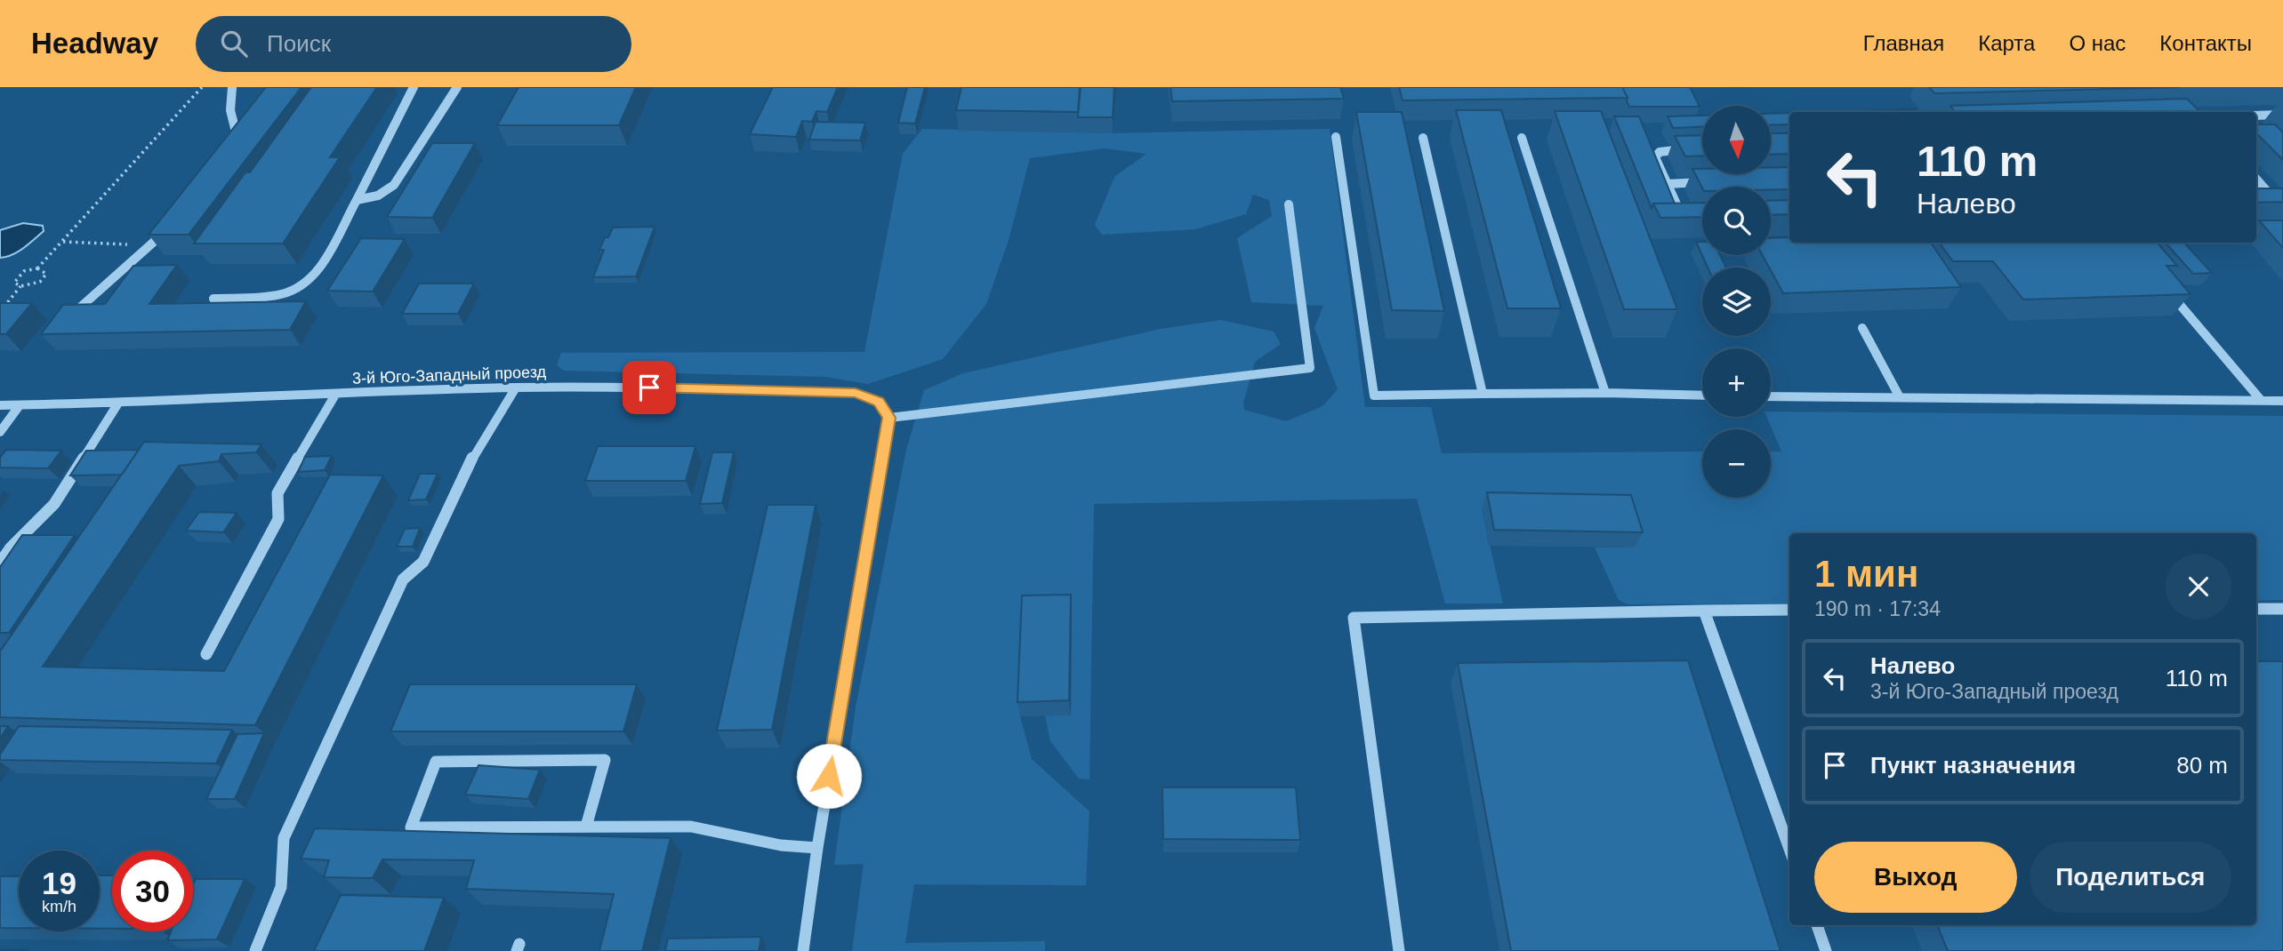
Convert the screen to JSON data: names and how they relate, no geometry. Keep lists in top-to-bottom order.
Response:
{
  "streets": {
    "street": ["3-й Юго-Западный проезд"]
  },
  "north": "bottom",
  "page": {
    "header": "Headway",
    "search": "Поиск",
    "nav": [
      "Главная",
      "Карта",
      "О нас",
      "Контакты"
    ],
    "map_buttons": ["+", "−"],
    "turn": ["110 m", "Налево"],
    "heading": ["1 мин", "190 m · 17:34"],
    "list": [
      {
        "name": "Налево",
        "note": "3-й Юго-Западный проезд",
        "value": "110 m"
      },
      {
        "name": "Пункт назначения",
        "value": "80 m"
      }
    ],
    "buttons": ["Выход", "Поделиться"],
    "speed": "19 km/h",
    "limit": "30"
  }
}
